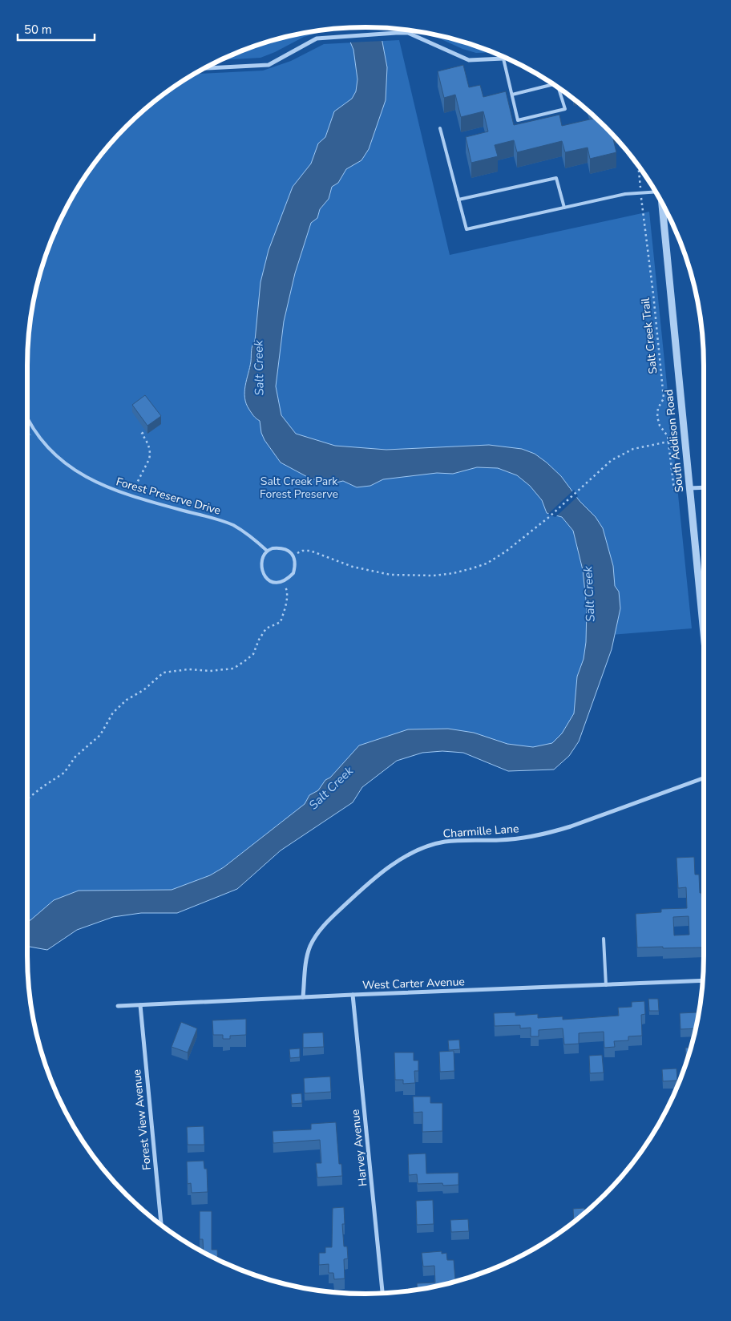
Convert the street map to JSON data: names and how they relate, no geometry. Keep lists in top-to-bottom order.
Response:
{
  "streets": {
    "street": [
      "South Addison Road",
      "Charmille Lane",
      "West Carter Avenue",
      "Forest View Avenue",
      "Harvey Avenue"
    ],
    "lane": ["Forest Preserve Drive"],
    "path": ["Salt Creek Trail"]
  },
  "crossings": [
    ["Charmille Lane", "West Carter Avenue"],
    ["West Carter Avenue", "Forest View Avenue"],
    ["West Carter Avenue", "Harvey Avenue"]
  ],
  "water": ["Salt Creek"],
  "parks": ["Salt Creek Park Forest Preserve"],
  "scale_bar": "50 m"
}
